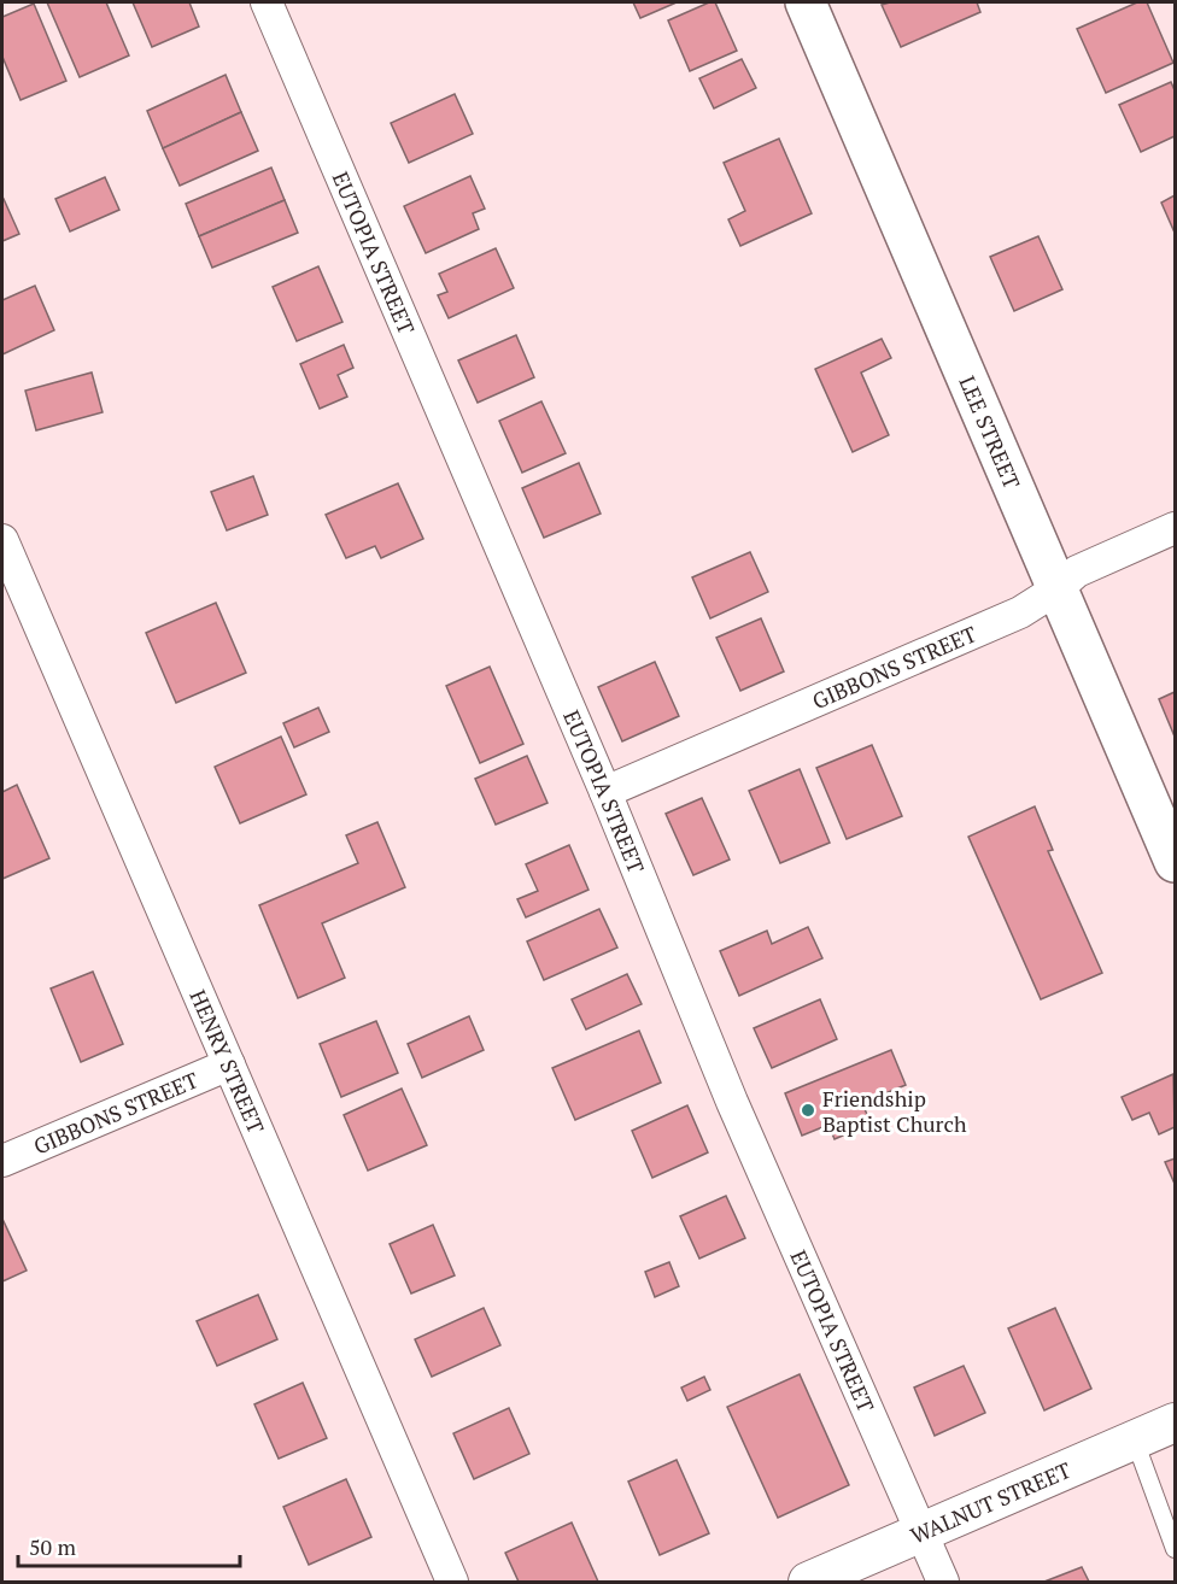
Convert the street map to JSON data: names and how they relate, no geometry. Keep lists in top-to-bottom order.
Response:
{
  "streets": {
    "main road": ["LEE STREET"],
    "street": [
      "EUTOPIA STREET",
      "GIBBONS STREET",
      "HENRY STREET",
      "WALNUT STREET"
    ]
  },
  "crossings": [
    ["EUTOPIA STREET", "GIBBONS STREET"],
    ["EUTOPIA STREET", "WALNUT STREET"],
    ["LEE STREET", "GIBBONS STREET"],
    ["GIBBONS STREET", "HENRY STREET"]
  ],
  "places": ["Friendship Baptist Church"],
  "scale_bar": "50 m"
}
